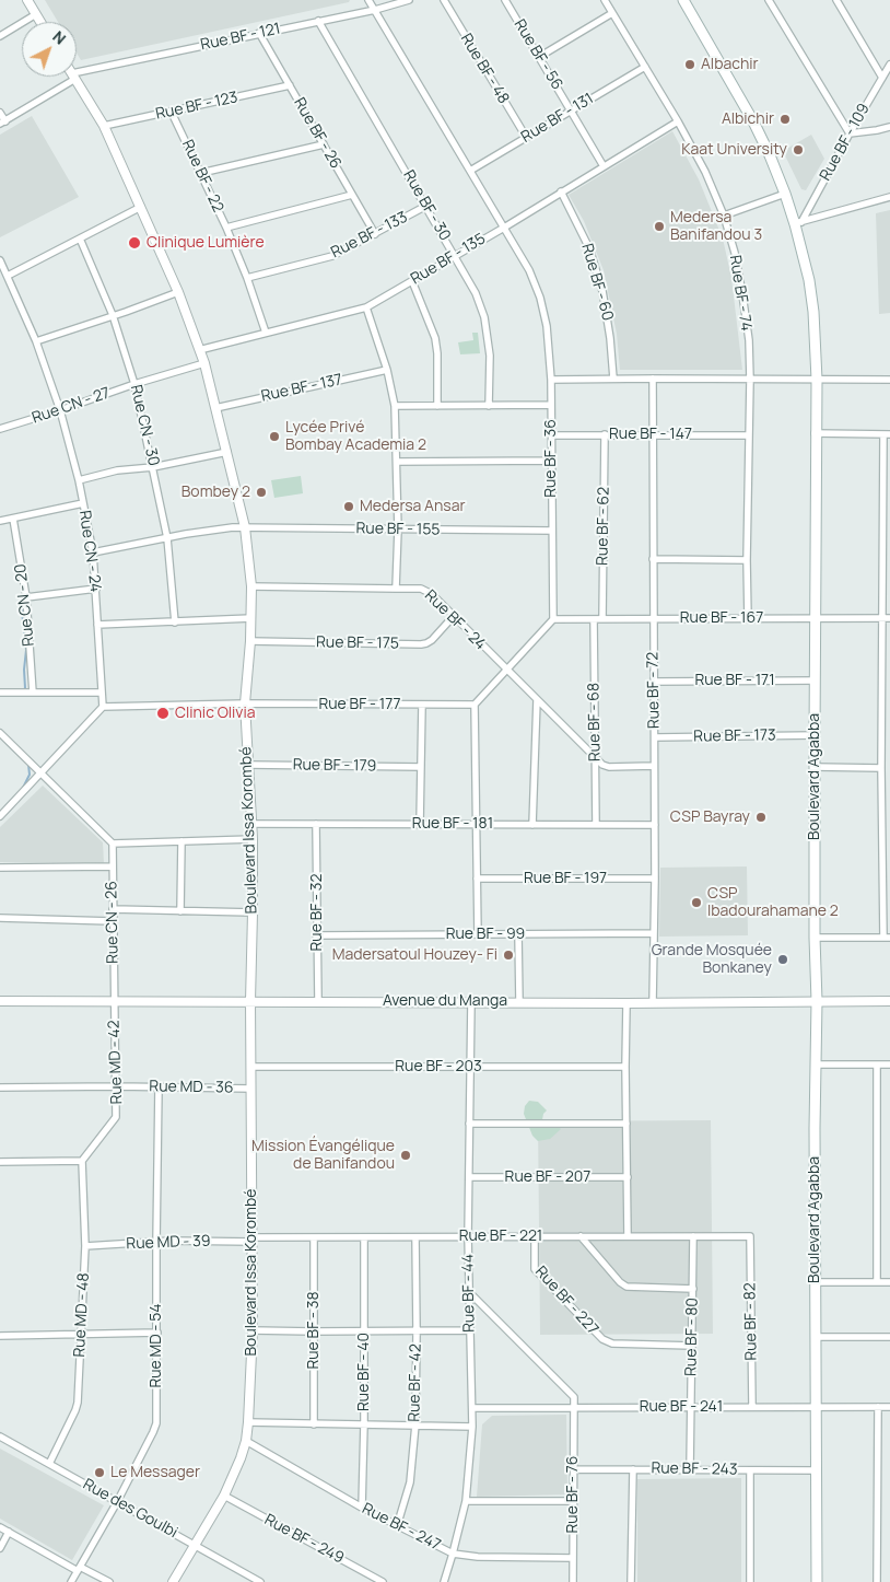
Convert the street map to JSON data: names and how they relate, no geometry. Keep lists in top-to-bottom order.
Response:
{
  "streets": {
    "main road": ["Boulevard Agabba"],
    "street": [
      "Rue BF - 121",
      "Rue BF - 56",
      "Rue BF - 48",
      "Rue BF - 123",
      "Rue BF - 131",
      "Rue BF - 26",
      "Rue BF - 109",
      "Rue BF - 22",
      "Rue BF - 30",
      "Rue BF - 133",
      "Rue BF - 135",
      "Rue BF - 60",
      "Rue BF - 74",
      "Rue BF - 137",
      "Rue CN - 27",
      "Rue CN - 30",
      "Rue BF - 147",
      "Rue BF - 36",
      "Rue BF - 62",
      "Rue BF - 155",
      "Rue CN - 24",
      "Rue CN - 20",
      "Rue BF - 167",
      "Rue BF - 24",
      "Rue BF - 175",
      "Rue BF - 171",
      "Rue BF - 72",
      "Rue BF - 177",
      "Rue BF - 68",
      "Rue BF - 173",
      "Rue BF - 179",
      "Rue BF - 181",
      "Boulevard Issa Korombé",
      "Rue BF - 197",
      "Rue BF - 32",
      "Rue CN - 26",
      "Rue BF - 99",
      "Avenue du Manga",
      "Rue MD - 42",
      "Rue BF - 203",
      "Rue MD - 36",
      "Rue BF - 207",
      "Rue BF - 221",
      "Rue MD - 39",
      "Rue BF - 44",
      "Rue BF - 227",
      "Rue MD - 48",
      "Rue BF - 82",
      "Rue BF - 38",
      "Rue BF - 80",
      "Rue MD - 54",
      "Rue BF - 40",
      "Rue BF - 42",
      "Rue BF - 241",
      "Rue BF - 243",
      "Rue BF - 76",
      "Rue des Goulbi",
      "Rue BF - 247",
      "Rue BF - 249"
    ]
  },
  "crossings": [
    ["Rue BF - 121", "Rue BF - 26"],
    ["Rue BF - 121", "Rue BF - 30"],
    ["Rue BF - 121", "Rue BF - 36"],
    ["Rue BF - 121", "Boulevard Issa Korombé"],
    ["Rue BF - 56", "Rue BF - 131"],
    ["Rue BF - 56", "Rue BF - 135"],
    ["Rue BF - 48", "Rue BF - 131"],
    ["Rue BF - 123", "Rue BF - 26"],
    ["Rue BF - 123", "Rue BF - 22"],
    ["Rue BF - 123", "Boulevard Issa Korombé"],
    ["Rue BF - 131", "Rue BF - 74"],
    ["Rue BF - 131", "Rue BF - 36"],
    ["Rue BF - 26", "Rue BF - 133"],
    ["Rue BF - 109", "Boulevard Agabba"],
    ["Rue BF - 22", "Rue BF - 133"],
    ["Rue BF - 22", "Rue BF - 135"],
    ["Rue BF - 30", "Rue BF - 133"],
    ["Rue BF - 30", "Rue BF - 135"],
    ["Rue BF - 135", "Rue BF - 60"],
    ["Rue BF - 135", "Rue BF - 74"],
    ["Rue BF - 135", "Rue BF - 36"],
    ["Rue BF - 135", "Boulevard Issa Korombé"],
    ["Rue BF - 74", "Rue BF - 147"],
    ["Rue BF - 74", "Rue BF - 167"],
    ["Rue BF - 137", "Boulevard Issa Korombé"],
    ["Rue CN - 27", "Rue CN - 30"],
    ["Rue CN - 27", "Rue CN - 24"],
    ["Rue CN - 27", "Boulevard Issa Korombé"],
    ["Rue CN - 30", "Rue BF - 155"],
    ["Rue BF - 147", "Rue BF - 36"],
    ["Rue BF - 147", "Rue BF - 62"],
    ["Rue BF - 147", "Rue BF - 72"],
    ["Rue BF - 36", "Rue BF - 155"],
    ["Rue BF - 36", "Rue BF - 167"],
    ["Rue BF - 62", "Rue BF - 167"],
    ["Rue BF - 155", "Rue CN - 24"],
    ["Rue BF - 155", "Boulevard Issa Korombé"],
    ["Rue CN - 24", "Rue BF - 177"],
    ["Rue BF - 167", "Rue BF - 72"],
    ["Rue BF - 167", "Rue BF - 68"],
    ["Rue BF - 167", "Boulevard Agabba"],
    ["Rue BF - 24", "Rue BF - 175"],
    ["Rue BF - 24", "Rue BF - 72"],
    ["Rue BF - 24", "Rue BF - 68"],
    ["Rue BF - 24", "Boulevard Issa Korombé"],
    ["Rue BF - 175", "Boulevard Issa Korombé"],
    ["Rue BF - 171", "Rue BF - 72"],
    ["Rue BF - 171", "Boulevard Agabba"],
    ["Rue BF - 72", "Rue BF - 173"],
    ["Rue BF - 72", "Rue BF - 181"],
    ["Rue BF - 72", "Rue BF - 197"],
    ["Rue BF - 72", "Rue BF - 99"],
    ["Rue BF - 72", "Avenue du Manga"],
    ["Rue BF - 177", "Boulevard Issa Korombé"],
    ["Rue BF - 68", "Rue BF - 181"],
    ["Rue BF - 173", "Boulevard Agabba"],
    ["Rue BF - 179", "Boulevard Issa Korombé"],
    ["Boulevard Agabba", "Avenue du Manga"],
    ["Boulevard Agabba", "Rue BF - 241"],
    ["Boulevard Agabba", "Rue BF - 243"],
    ["Rue BF - 181", "Boulevard Issa Korombé"],
    ["Rue BF - 181", "Rue BF - 32"],
    ["Boulevard Issa Korombé", "Avenue du Manga"],
    ["Boulevard Issa Korombé", "Rue BF - 203"],
    ["Boulevard Issa Korombé", "Rue MD - 36"],
    ["Boulevard Issa Korombé", "Rue BF - 221"],
    ["Boulevard Issa Korombé", "Rue MD - 39"],
    ["Boulevard Issa Korombé", "Rue des Goulbi"],
    ["Boulevard Issa Korombé", "Rue BF - 247"],
    ["Boulevard Issa Korombé", "Rue BF - 249"],
    ["Rue BF - 32", "Rue BF - 99"],
    ["Rue BF - 32", "Avenue du Manga"],
    ["Rue CN - 26", "Avenue du Manga"],
    ["Rue CN - 26", "Rue MD - 42"],
    ["Avenue du Manga", "Rue MD - 42"],
    ["Avenue du Manga", "Rue BF - 44"],
    ["Rue MD - 42", "Rue MD - 36"],
    ["Rue MD - 42", "Rue MD - 48"],
    ["Rue BF - 203", "Rue BF - 44"],
    ["Rue MD - 36", "Rue MD - 54"],
    ["Rue BF - 207", "Rue BF - 44"],
    ["Rue BF - 221", "Rue MD - 39"],
    ["Rue BF - 221", "Rue BF - 44"],
    ["Rue BF - 221", "Rue BF - 227"],
    ["Rue BF - 221", "Rue BF - 82"],
    ["Rue BF - 221", "Rue BF - 38"],
    ["Rue BF - 221", "Rue BF - 80"],
    ["Rue BF - 221", "Rue BF - 40"],
    ["Rue BF - 221", "Rue BF - 42"],
    ["Rue MD - 39", "Rue MD - 48"],
    ["Rue MD - 39", "Rue MD - 54"],
    ["Rue BF - 44", "Rue BF - 241"],
    ["Rue BF - 44", "Rue BF - 247"],
    ["Rue BF - 227", "Rue BF - 80"],
    ["Rue MD - 48", "Rue des Goulbi"],
    ["Rue BF - 82", "Rue BF - 241"],
    ["Rue BF - 80", "Rue BF - 241"],
    ["Rue BF - 80", "Rue BF - 243"],
    ["Rue MD - 54", "Rue des Goulbi"],
    ["Rue BF - 40", "Rue BF - 247"],
    ["Rue BF - 42", "Rue BF - 247"],
    ["Rue BF - 241", "Rue BF - 76"],
    ["Rue BF - 243", "Rue BF - 76"],
    ["Rue BF - 76", "Rue BF - 247"]
  ],
  "places": [
    "Albachir",
    "Albichir",
    "Kaat University",
    "Medersa Banifandou 3",
    "Clinique Lumière",
    "Lycée Privé Bombay Academia 2",
    "Bombey 2",
    "Medersa Ansar",
    "Clinic Olivia",
    "CSP Bayray",
    "CSP Ibadourahamane 2",
    "Madersatoul Houzey- Fi",
    "Grande Mosquée Bonkaney",
    "Mission Évangélique de Banifandou",
    "Le Messager"
  ],
  "north": "top right"
}
